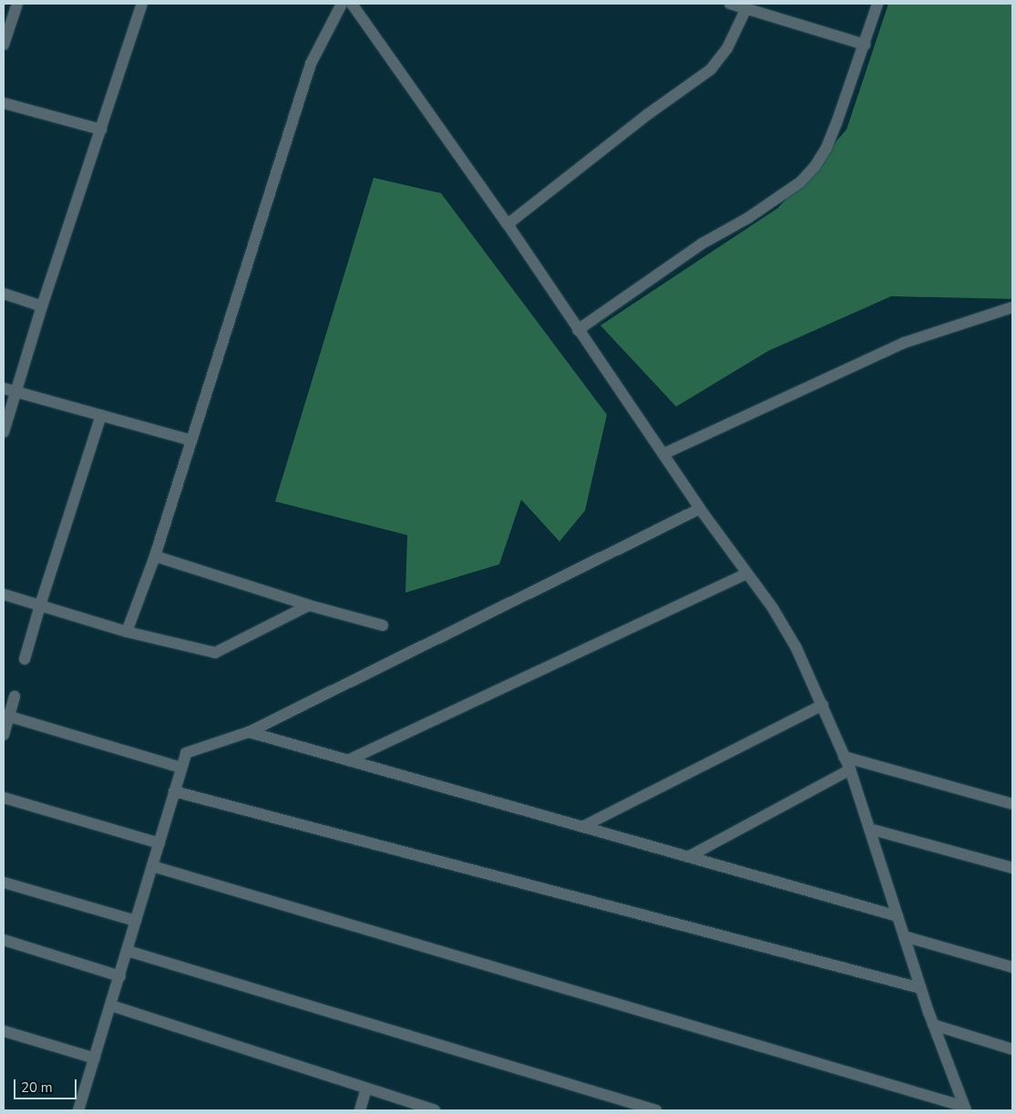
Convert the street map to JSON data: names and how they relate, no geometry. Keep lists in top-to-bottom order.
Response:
{
  "scale_bar": "20 m"
}
